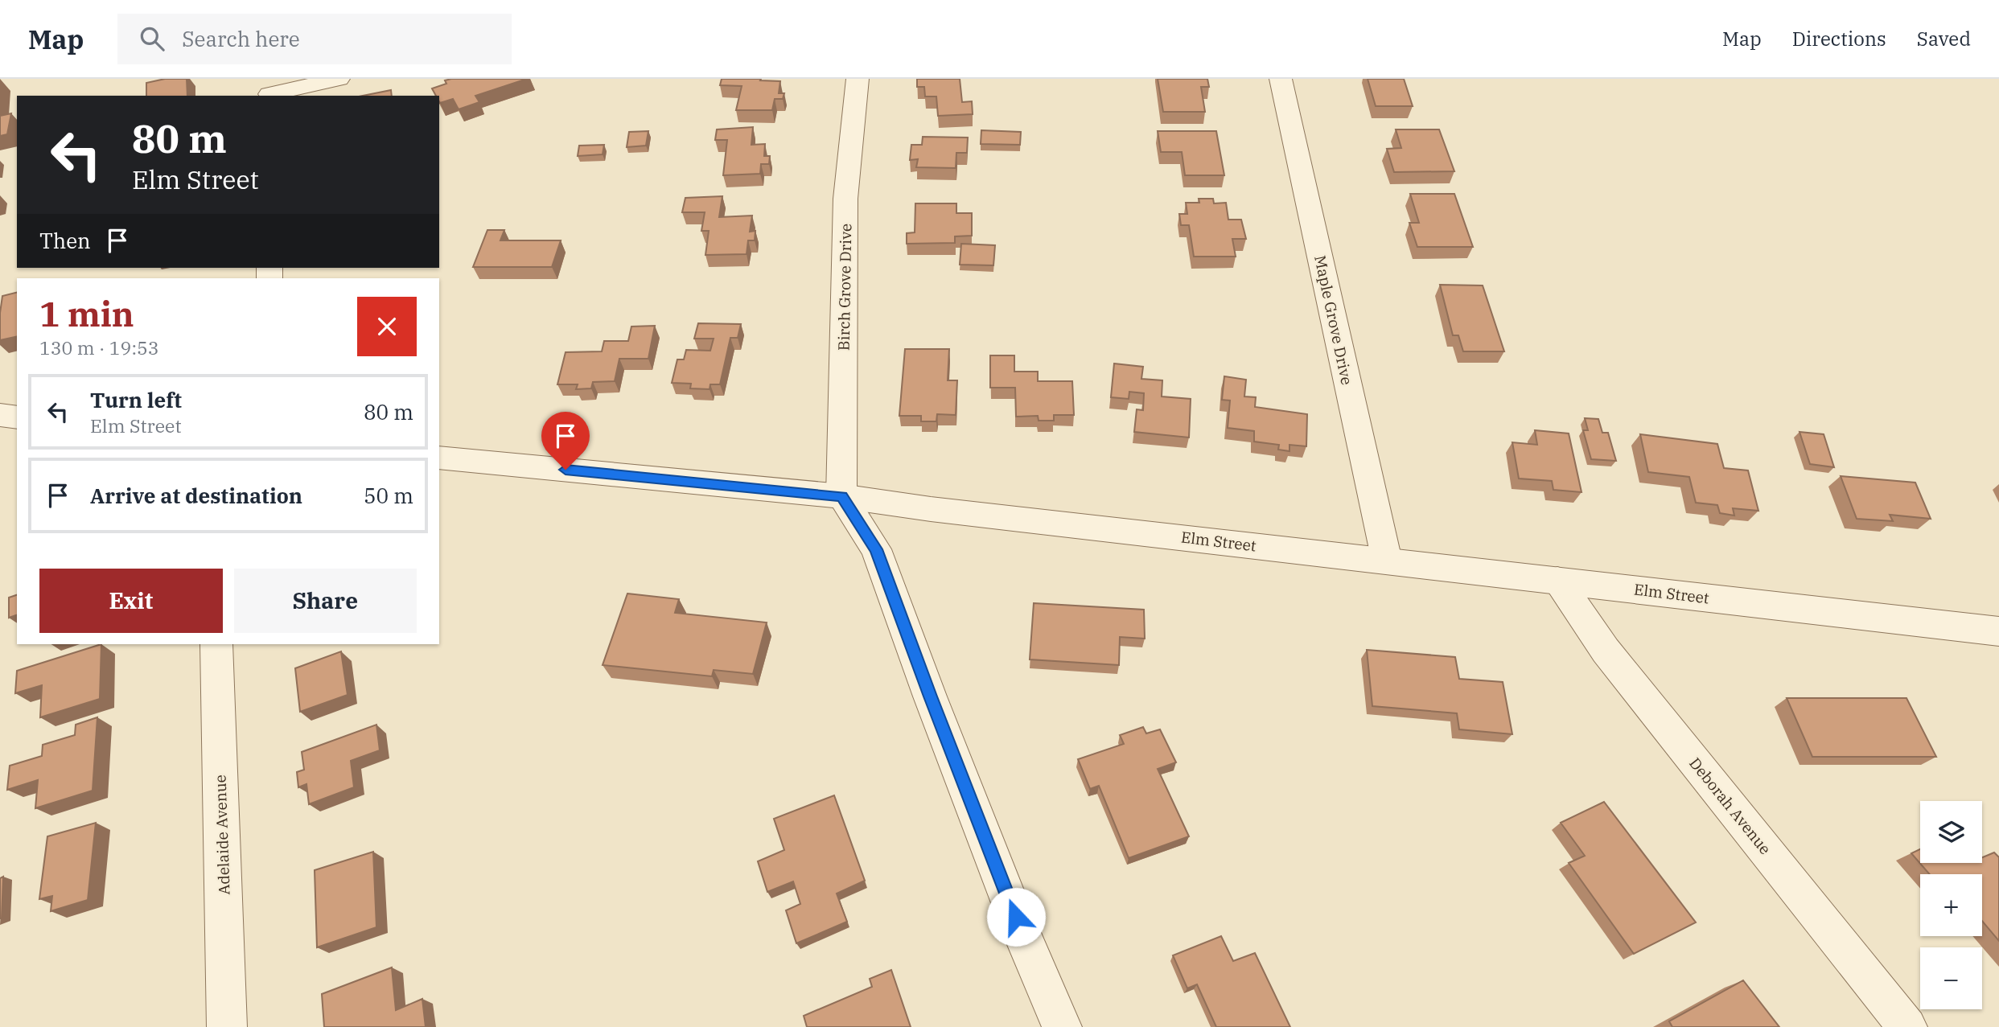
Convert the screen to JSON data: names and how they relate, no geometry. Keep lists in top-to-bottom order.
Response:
{
  "streets": {
    "street": [
      "Birch Grove Drive",
      "Maple Grove Drive",
      "Elm Street",
      "Deborah Avenue",
      "Adelaide Avenue"
    ]
  },
  "crossings": [
    ["Birch Grove Drive", "Elm Street"],
    ["Maple Grove Drive", "Elm Street"],
    ["Elm Street", "Deborah Avenue"]
  ],
  "page": {
    "header": "Map",
    "search": "Search here",
    "nav": ["Map", "Directions", "Saved"],
    "turn": ["80 m", "Elm Street"],
    "then": "Then",
    "heading": ["1 min", "130 m · 19:53"],
    "list": [
      {
        "name": "Turn left",
        "note": "Elm Street",
        "value": "80 m"
      },
      {
        "name": "Arrive at destination",
        "value": "50 m"
      }
    ],
    "buttons": ["Exit", "Share"],
    "map_buttons": ["+", "−"]
  }
}
